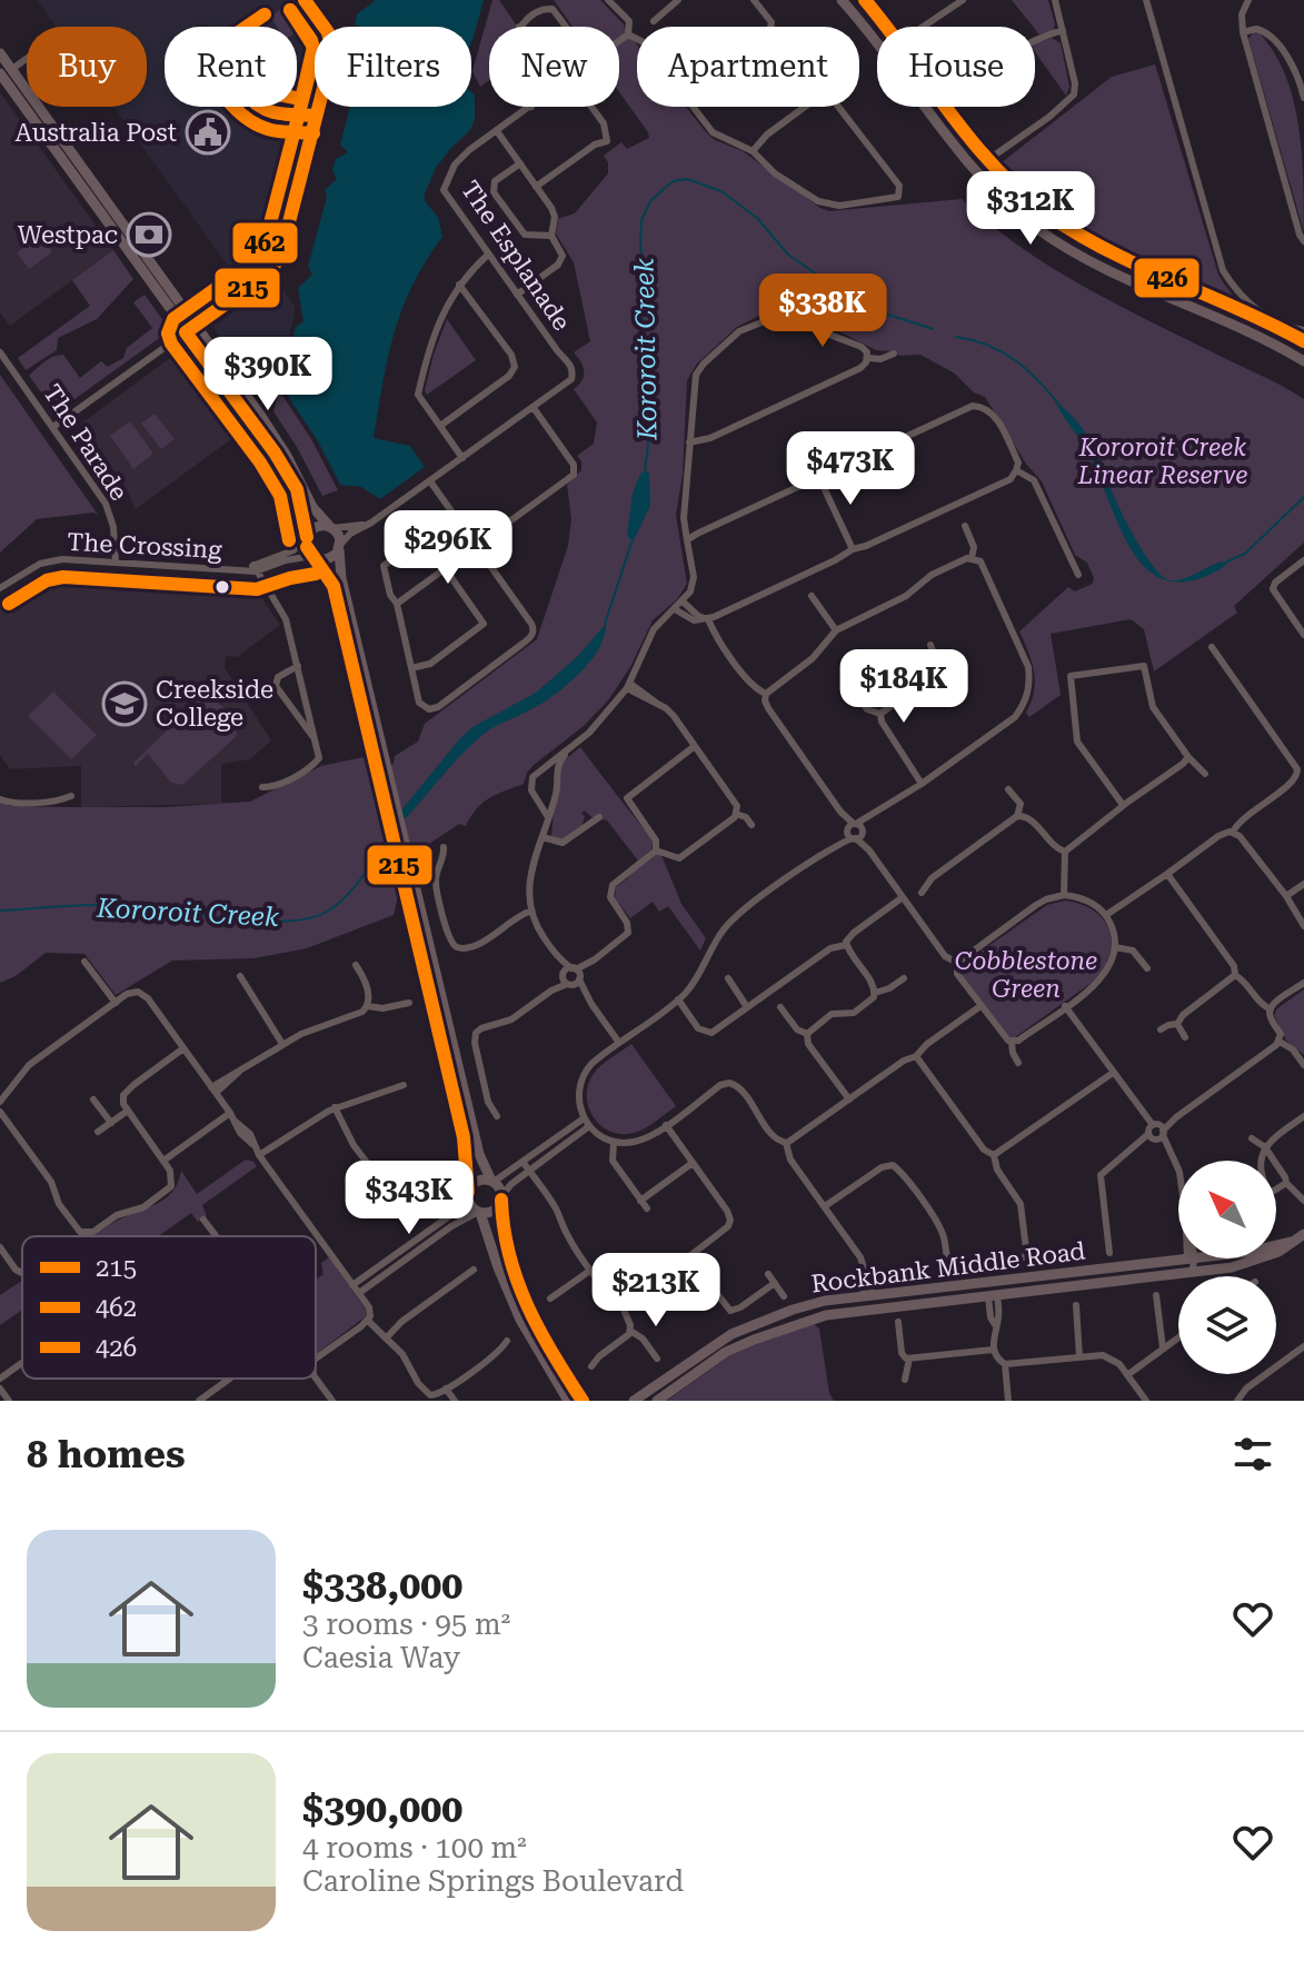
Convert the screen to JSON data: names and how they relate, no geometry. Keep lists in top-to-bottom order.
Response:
{
  "streets": {
    "main road": ["Rockbank Middle Road"],
    "street": ["The Esplanade", "The Parade", "The Crossing"]
  },
  "crossings": [
    ["The Esplanade", "The Crossing"],
    ["The Parade", "The Crossing"]
  ],
  "water": ["Kororoit Creek"],
  "parks": ["Kororoit Creek Linear Reserve", "Cobblestone Green"],
  "places": {
    "public building": ["Australia Post"],
    "bank": ["Westpac"],
    "school or university": ["Creekside College"]
  },
  "lines": ["transit line 215", "transit line 426", "transit line 462"],
  "legend": ["215", "462", "426"],
  "north": "top left",
  "page": {
    "chip": [
      "Buy",
      "Rent",
      "Filters",
      "New",
      "Apartment",
      "House"
    ],
    "price": [
      "$312K",
      "$338K",
      "$390K",
      "$473K",
      "$296K",
      "$184K",
      "$343K",
      "$213K"
    ],
    "heading": "8 homes",
    "list": [
      {
        "name": "$338,000",
        "note": "3 rooms · 95 m² · Caesia Way"
      },
      {
        "name": "$390,000",
        "note": "4 rooms · 100 m² · Caroline Springs Boulevard"
      }
    ]
  }
}
